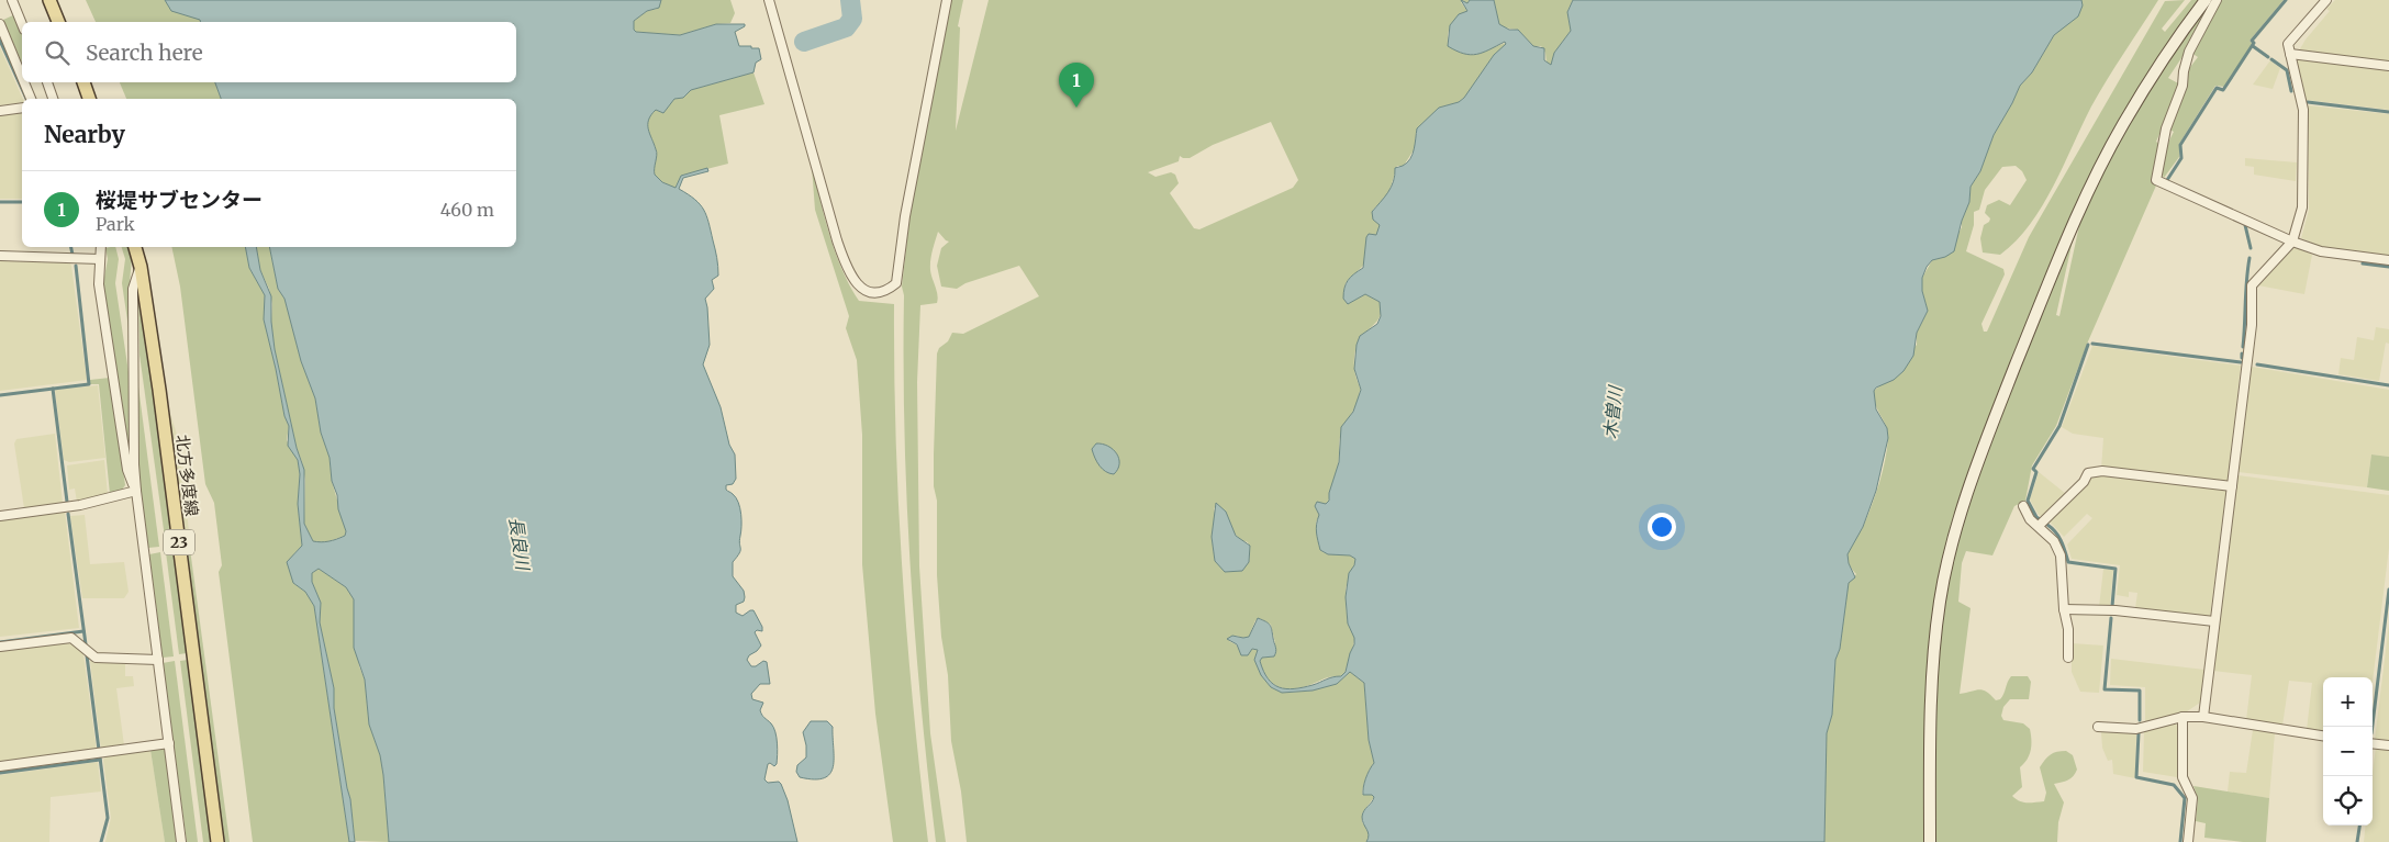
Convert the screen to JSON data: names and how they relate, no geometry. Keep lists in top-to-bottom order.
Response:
{
  "streets": {
    "main road": ["北方多度線", "23"]
  },
  "water": ["木曽川", "長良川"],
  "page": {
    "search": "Search here",
    "pins": "1",
    "heading": "Nearby",
    "list": [
      {
        "mark": "1",
        "name": "桜堤サブセンター",
        "note": "Park",
        "value": "460 m"
      }
    ],
    "map_buttons": ["+", "−"]
  }
}
